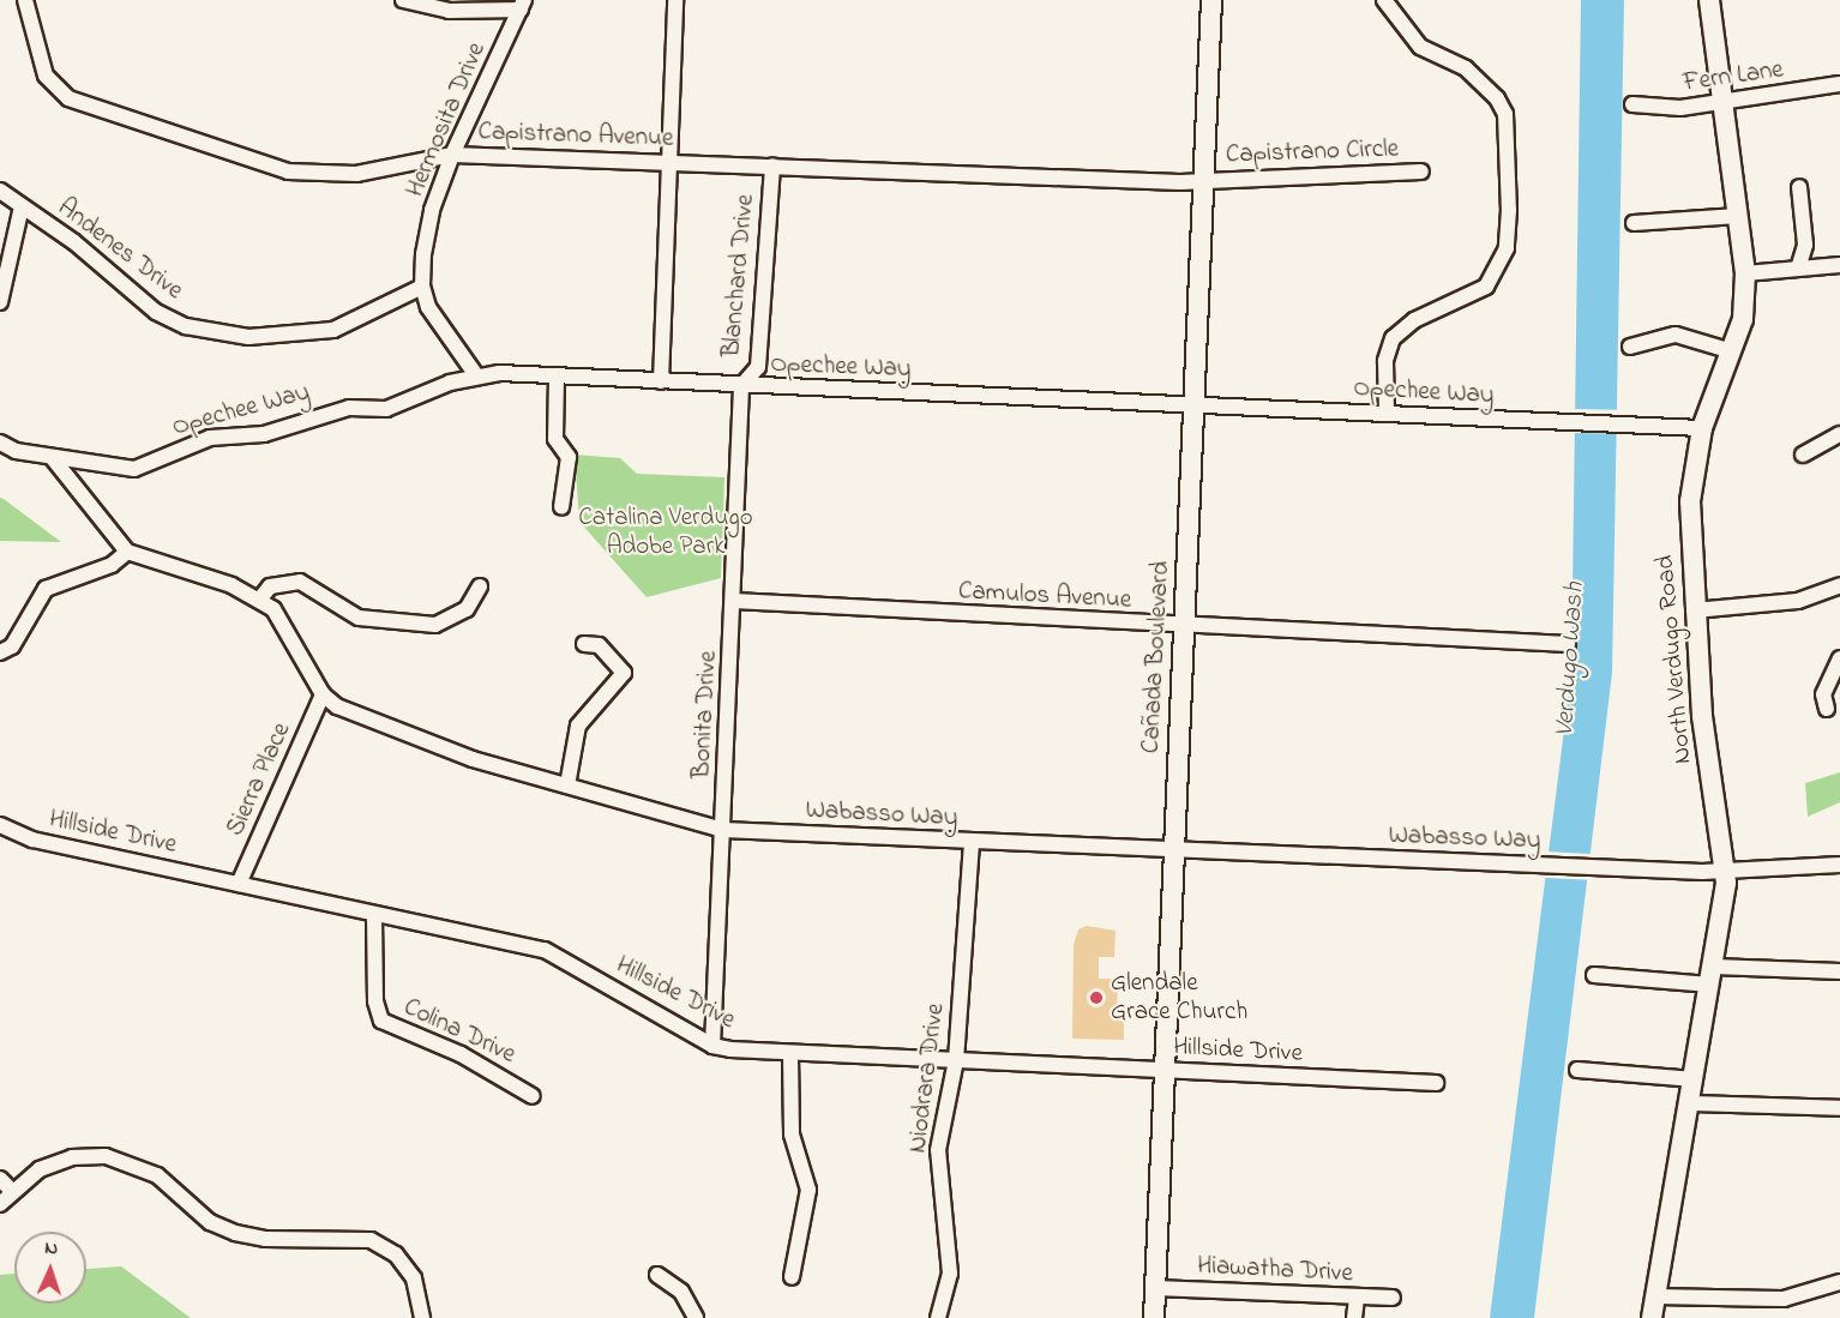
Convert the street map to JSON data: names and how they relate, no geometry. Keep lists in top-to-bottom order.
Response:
{
  "streets": {
    "main road": ["Cañada Boulevard", "North Verdugo Road"],
    "street": [
      "Fern Lane",
      "Hermosita Drive",
      "Capistrano Avenue",
      "Capistrano Circle",
      "Andenes Drive",
      "Blanchard Drive",
      "Opechee Way",
      "Camulos Avenue",
      "Bonita Drive",
      "Sierra Place",
      "Wabasso Way",
      "Hillside Drive",
      "Colina Drive",
      "Niodrara Drive",
      "Hiawatha Drive"
    ]
  },
  "crossings": [
    ["Fern Lane", "North Verdugo Road"],
    ["Hermosita Drive", "Capistrano Avenue"],
    ["Hermosita Drive", "Andenes Drive"],
    ["Hermosita Drive", "Opechee Way"],
    ["Capistrano Avenue", "Capistrano Circle"],
    ["Capistrano Avenue", "Blanchard Drive"],
    ["Capistrano Avenue", "Cañada Boulevard"],
    ["Capistrano Circle", "Cañada Boulevard"],
    ["Blanchard Drive", "Opechee Way"],
    ["Blanchard Drive", "Bonita Drive"],
    ["Opechee Way", "Cañada Boulevard"],
    ["Opechee Way", "North Verdugo Road"],
    ["Opechee Way", "Bonita Drive"],
    ["Camulos Avenue", "Cañada Boulevard"],
    ["Camulos Avenue", "Bonita Drive"],
    ["Cañada Boulevard", "Wabasso Way"],
    ["Cañada Boulevard", "Hillside Drive"],
    ["Cañada Boulevard", "Hiawatha Drive"],
    ["North Verdugo Road", "Wabasso Way"],
    ["Bonita Drive", "Wabasso Way"],
    ["Bonita Drive", "Hillside Drive"],
    ["Sierra Place", "Wabasso Way"],
    ["Sierra Place", "Hillside Drive"],
    ["Wabasso Way", "Niodrara Drive"],
    ["Hillside Drive", "Colina Drive"],
    ["Hillside Drive", "Niodrara Drive"]
  ],
  "water": ["Verdugo Wash"],
  "parks": ["Catalina Verdugo Adobe Park"],
  "places": ["Glendale Grace Church"],
  "north": "top"
}
